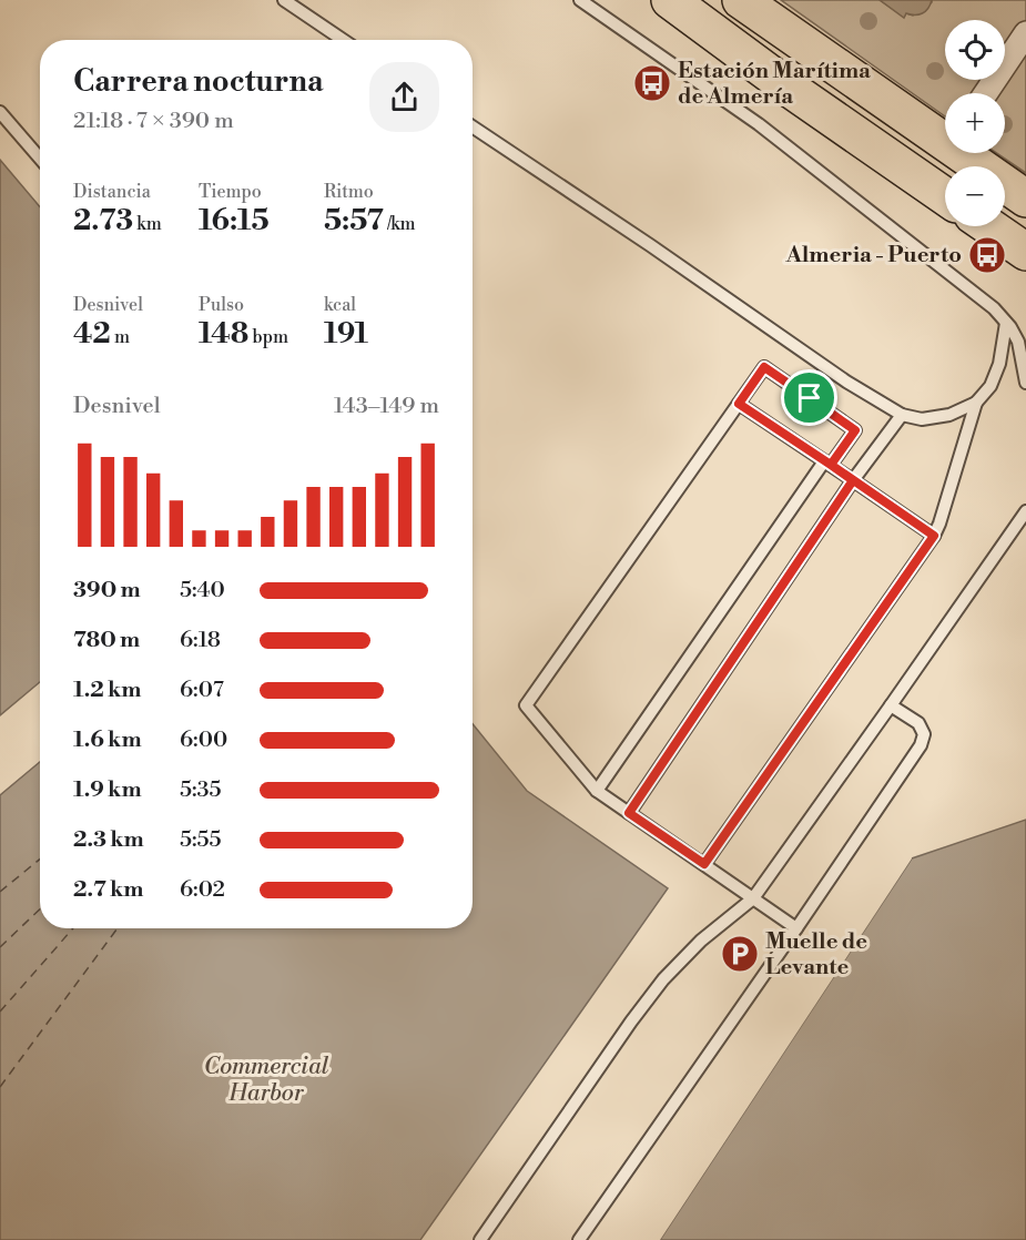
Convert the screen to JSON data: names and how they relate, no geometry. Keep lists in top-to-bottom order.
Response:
{
  "water": ["Commercial Harbor"],
  "places": {
    "bus stop": ["Estación Marítima de Almería", "Almeria - Puerto"],
    "parking": ["Muelle de Levante"]
  },
  "page": {
    "map_buttons": ["+", "−"],
    "heading": ["Carrera nocturna", "21:18 · 7 × 390 m"],
    "stats": [
      ["Distancia", "2.73 km"],
      ["Tiempo", "16:15"],
      ["Ritmo", "5:57 /km"],
      ["Desnivel", "42 m"],
      ["Pulso", "148 bpm"],
      ["kcal", "191"]
    ],
    "chart": ["Desnivel", "143–149 m"],
    "list": [
      {
        "name": "390 m",
        "note": "5:40"
      },
      {
        "name": "780 m",
        "note": "6:18"
      },
      {
        "name": "1.2 km",
        "note": "6:07"
      },
      {
        "name": "1.6 km",
        "note": "6:00"
      },
      {
        "name": "1.9 km",
        "note": "5:35"
      },
      {
        "name": "2.3 km",
        "note": "5:55"
      },
      {
        "name": "2.7 km",
        "note": "6:02"
      }
    ]
  }
}
